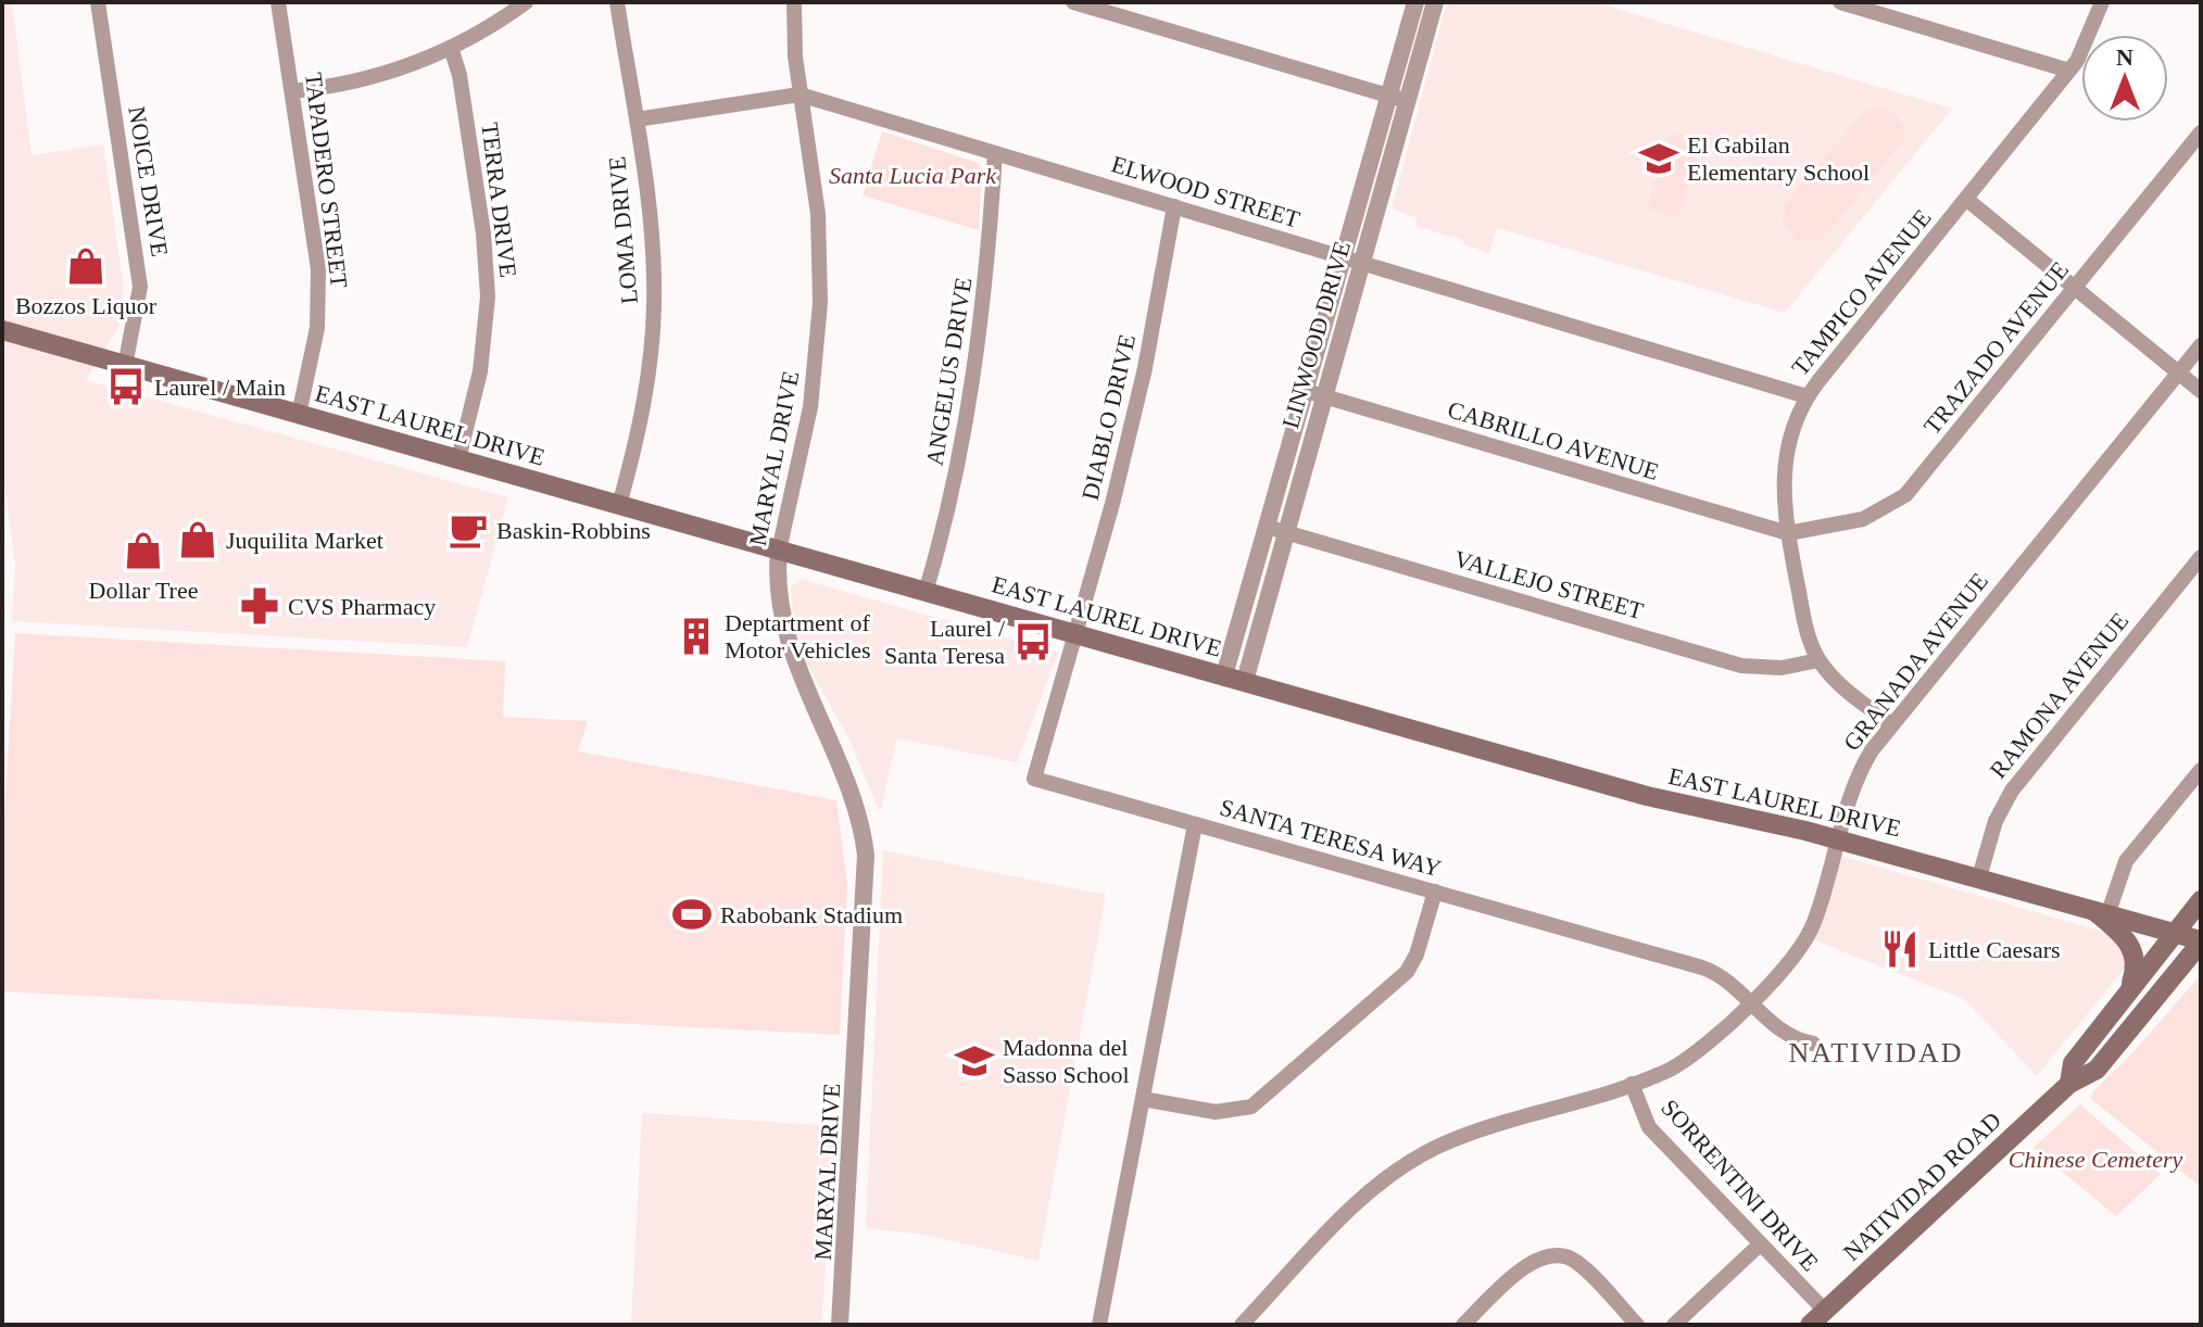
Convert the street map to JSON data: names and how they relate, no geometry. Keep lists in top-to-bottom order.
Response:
{
  "streets": {
    "main road": ["EAST LAUREL DRIVE", "NATIVIDAD ROAD"],
    "street": [
      "TAPADERO STREET",
      "NOICE DRIVE",
      "ELWOOD STREET",
      "TERRA DRIVE",
      "LOMA DRIVE",
      "TAMPICO AVENUE",
      "LINWOOD DRIVE",
      "TRAZADO AVENUE",
      "ANGELUS DRIVE",
      "DIABLO DRIVE",
      "CABRILLO AVENUE",
      "MARYAL DRIVE",
      "VALLEJO STREET",
      "GRANADA AVENUE",
      "RAMONA AVENUE",
      "SANTA TERESA WAY",
      "SORRENTINI DRIVE"
    ]
  },
  "crossings": [
    ["TAPADERO STREET", "EAST LAUREL DRIVE"],
    ["NOICE DRIVE", "EAST LAUREL DRIVE"],
    ["ELWOOD STREET", "LOMA DRIVE"],
    ["ELWOOD STREET", "TAMPICO AVENUE"],
    ["ELWOOD STREET", "LINWOOD DRIVE"],
    ["ELWOOD STREET", "ANGELUS DRIVE"],
    ["ELWOOD STREET", "DIABLO DRIVE"],
    ["ELWOOD STREET", "MARYAL DRIVE"],
    ["TERRA DRIVE", "EAST LAUREL DRIVE"],
    ["LOMA DRIVE", "EAST LAUREL DRIVE"],
    ["TAMPICO AVENUE", "TRAZADO AVENUE"],
    ["TAMPICO AVENUE", "CABRILLO AVENUE"],
    ["TAMPICO AVENUE", "VALLEJO STREET"],
    ["TAMPICO AVENUE", "GRANADA AVENUE"],
    ["LINWOOD DRIVE", "EAST LAUREL DRIVE"],
    ["LINWOOD DRIVE", "CABRILLO AVENUE"],
    ["LINWOOD DRIVE", "VALLEJO STREET"],
    ["TRAZADO AVENUE", "CABRILLO AVENUE"],
    ["ANGELUS DRIVE", "EAST LAUREL DRIVE"],
    ["DIABLO DRIVE", "EAST LAUREL DRIVE"],
    ["DIABLO DRIVE", "SANTA TERESA WAY"],
    ["EAST LAUREL DRIVE", "MARYAL DRIVE"],
    ["EAST LAUREL DRIVE", "GRANADA AVENUE"],
    ["EAST LAUREL DRIVE", "RAMONA AVENUE"],
    ["EAST LAUREL DRIVE", "SANTA TERESA WAY"],
    ["EAST LAUREL DRIVE", "NATIVIDAD ROAD"],
    ["GRANADA AVENUE", "SANTA TERESA WAY"],
    ["GRANADA AVENUE", "SORRENTINI DRIVE"],
    ["SORRENTINI DRIVE", "NATIVIDAD ROAD"]
  ],
  "districts": ["NATIVIDAD"],
  "parks": ["Santa Lucia Park", "Chinese Cemetery"],
  "places": {
    "school or university": ["El Gabilan Elementary School", "Madonna del Sasso School"],
    "shop": ["Bozzos Liquor", "Juquilita Market", "Dollar Tree"],
    "bus stop": ["Laurel / Main", "Laurel / Santa Teresa"],
    "cafe": ["Baskin-Robbins"],
    "pharmacy": ["CVS Pharmacy"],
    "building": ["Deptartment of Motor Vehicles"],
    "sports": ["Rabobank Stadium"],
    "restaurant": ["Little Caesars"]
  },
  "north": "top"
}
